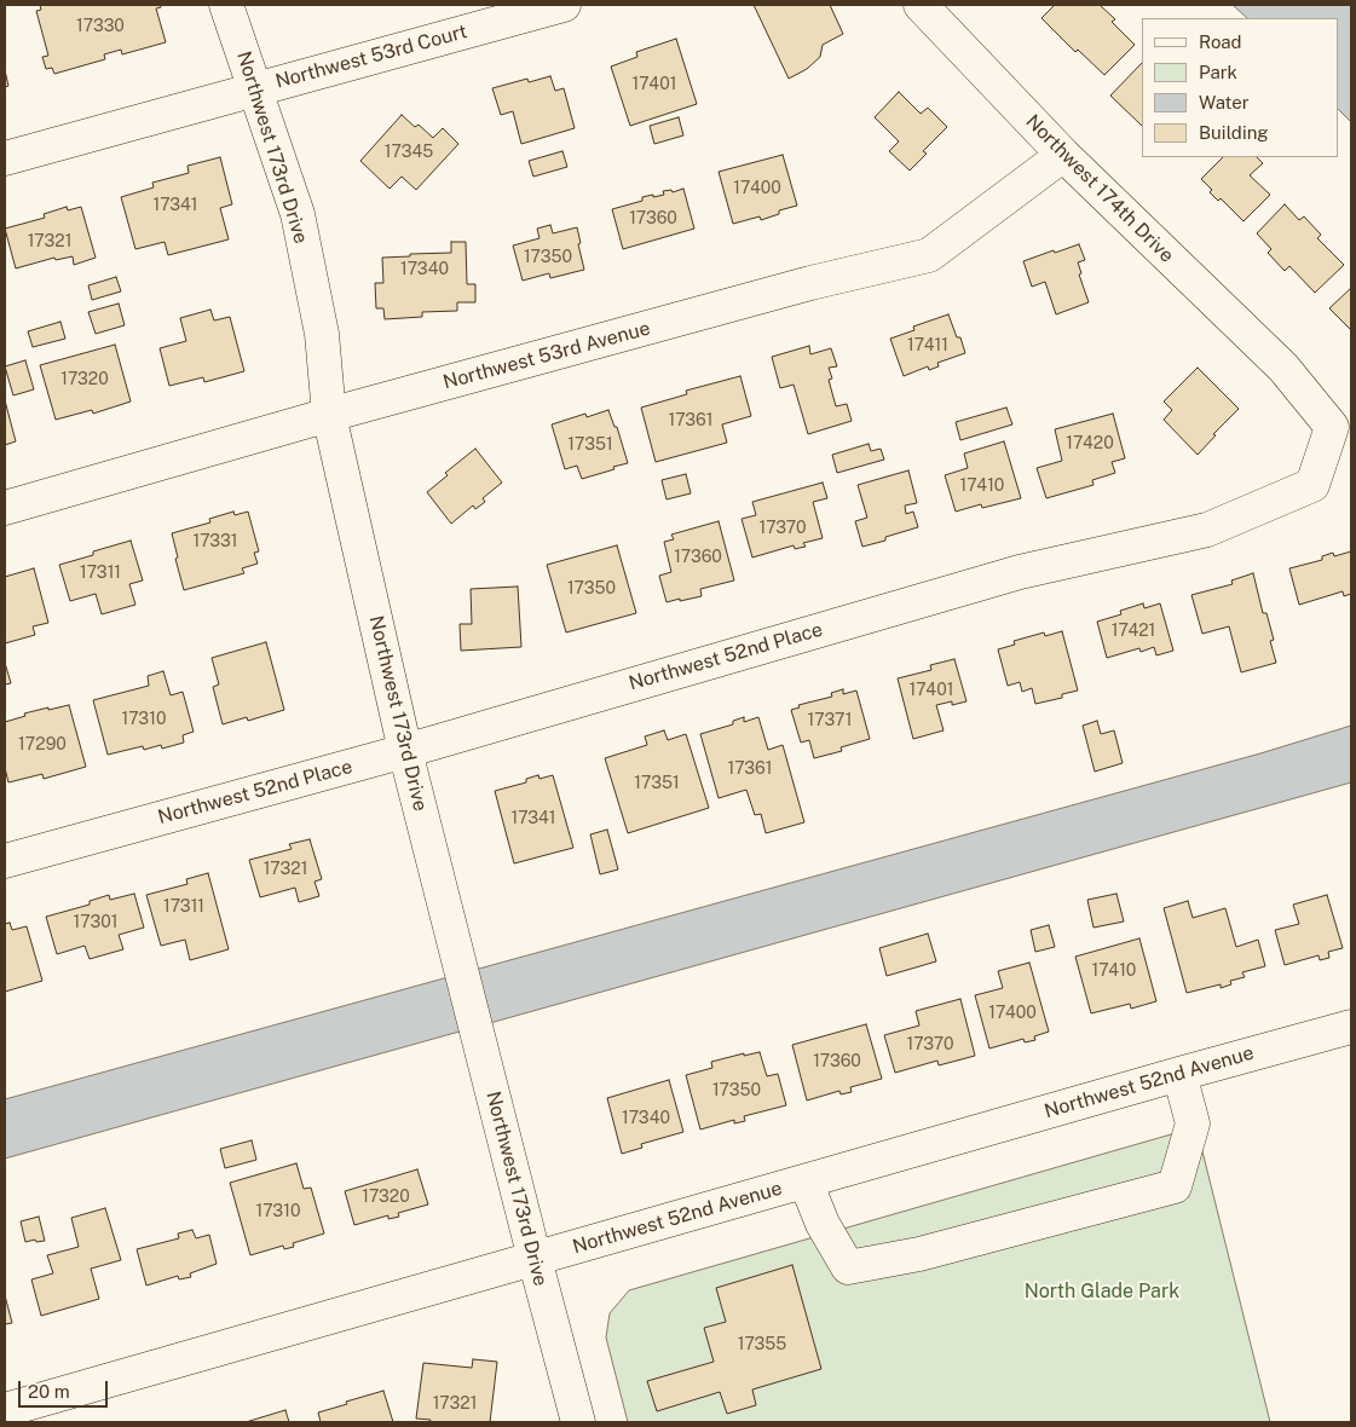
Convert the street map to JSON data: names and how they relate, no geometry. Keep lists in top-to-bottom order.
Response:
{
  "streets": {
    "street": [
      "Northwest 53rd Court",
      "Northwest 173rd Drive",
      "Northwest 174th Drive",
      "Northwest 53rd Avenue",
      "Northwest 52nd Place",
      "Northwest 52nd Avenue"
    ]
  },
  "crossings": [
    ["Northwest 53rd Court", "Northwest 173rd Drive"],
    ["Northwest 173rd Drive", "Northwest 53rd Avenue"],
    ["Northwest 173rd Drive", "Northwest 52nd Place"],
    ["Northwest 173rd Drive", "Northwest 52nd Avenue"],
    ["Northwest 174th Drive", "Northwest 53rd Avenue"],
    ["Northwest 174th Drive", "Northwest 52nd Place"]
  ],
  "parks": ["North Glade Park"],
  "house_numbers": [
    "17330",
    "17401",
    "17345",
    "17400",
    "17341",
    "17360",
    "17321",
    "17350",
    "17340",
    "17411",
    "17320",
    "17361",
    "17420",
    "17351",
    "17410",
    "17370",
    "17331",
    "17360",
    "17311",
    "17350",
    "17421",
    "17401",
    "17310",
    "17371",
    "17290",
    "17361",
    "17351",
    "17341",
    "17321",
    "17311",
    "17301",
    "17410",
    "17400",
    "17370",
    "17360",
    "17350",
    "17340",
    "17320",
    "17310",
    "17355",
    "17321"
  ],
  "legend": [
    "Road",
    "Park",
    "Water",
    "Building"
  ],
  "scale_bar": "20 m"
}
